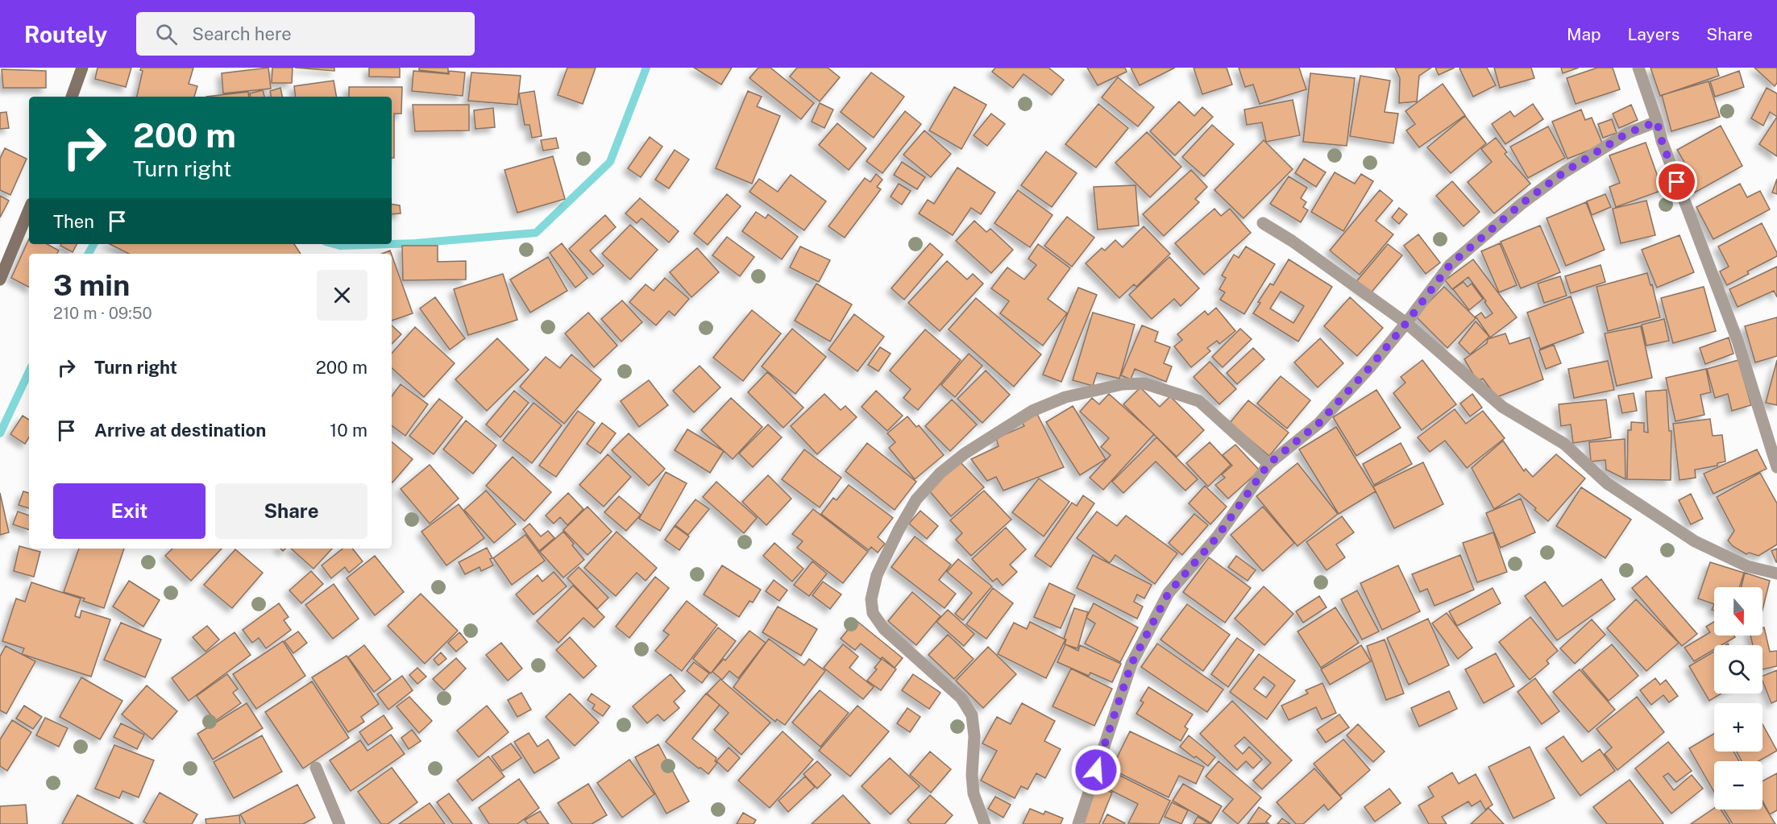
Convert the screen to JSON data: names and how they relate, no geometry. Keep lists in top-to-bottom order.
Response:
{
  "north": "bottom",
  "page": {
    "header": "Routely",
    "search": "Search here",
    "nav": ["Map", "Layers", "Share"],
    "turn": ["200 m", "Turn right"],
    "then": "Then",
    "heading": ["3 min", "210 m · 09:50"],
    "list": [
      {
        "name": "Turn right",
        "value": "200 m"
      },
      {
        "name": "Arrive at destination",
        "value": "10 m"
      }
    ],
    "buttons": ["Exit", "Share"],
    "map_buttons": ["+", "−"]
  }
}
